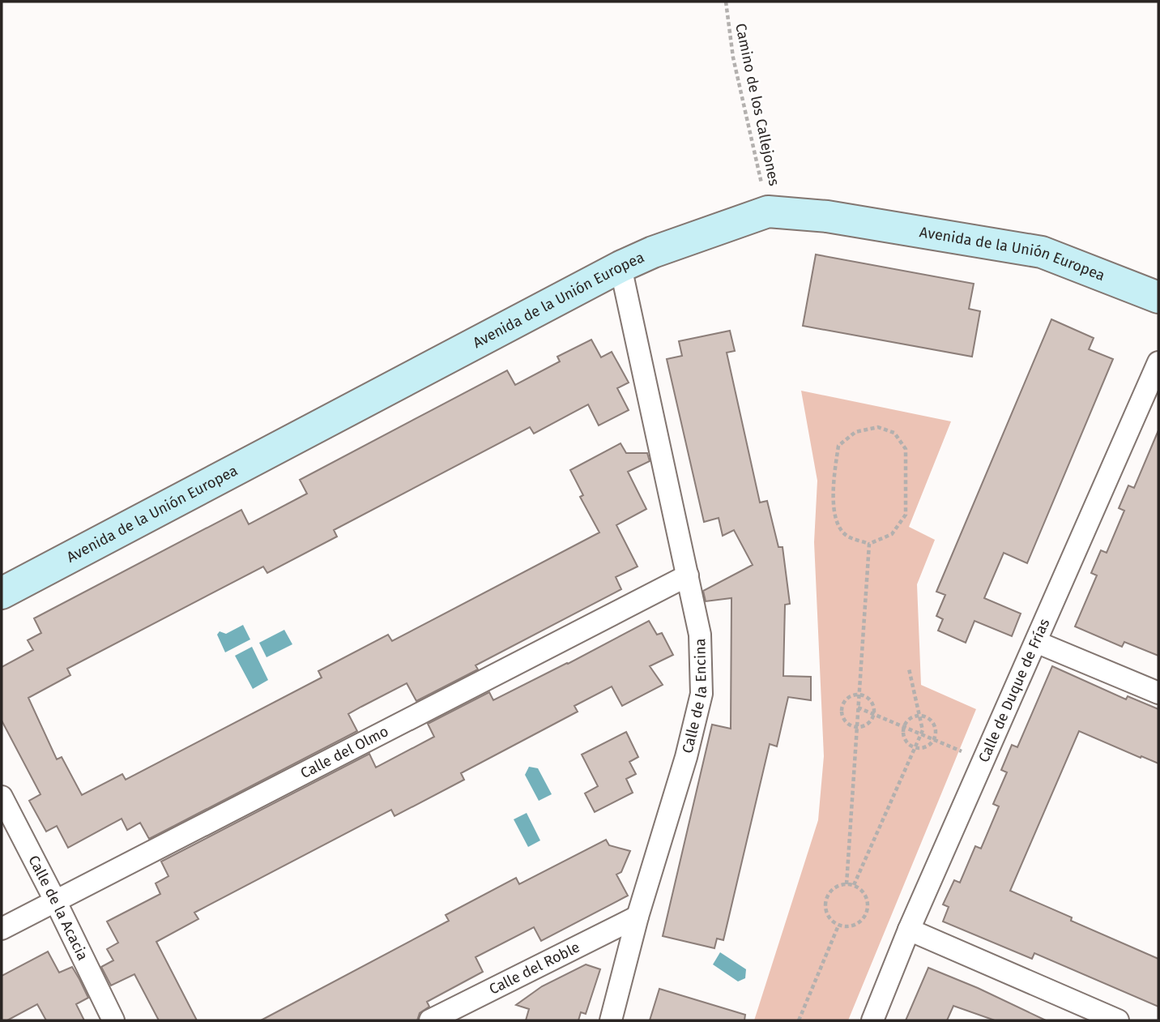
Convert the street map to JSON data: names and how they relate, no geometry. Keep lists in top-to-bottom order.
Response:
{
  "streets": {
    "street": [
      "Avenida de la Unión Europea",
      "Calle de Duque de Frías",
      "Calle de la Encina",
      "Calle del Olmo",
      "Calle de la Acacia",
      "Calle del Roble"
    ],
    "path": ["Camino de los Callejones"]
  },
  "crossings": [
    ["Camino de los Callejones", "Avenida de la Unión Europea"],
    ["Avenida de la Unión Europea", "Calle de la Encina"],
    ["Calle de la Encina", "Calle del Olmo"],
    ["Calle de la Encina", "Calle del Roble"],
    ["Calle del Olmo", "Calle de la Acacia"]
  ]
}
